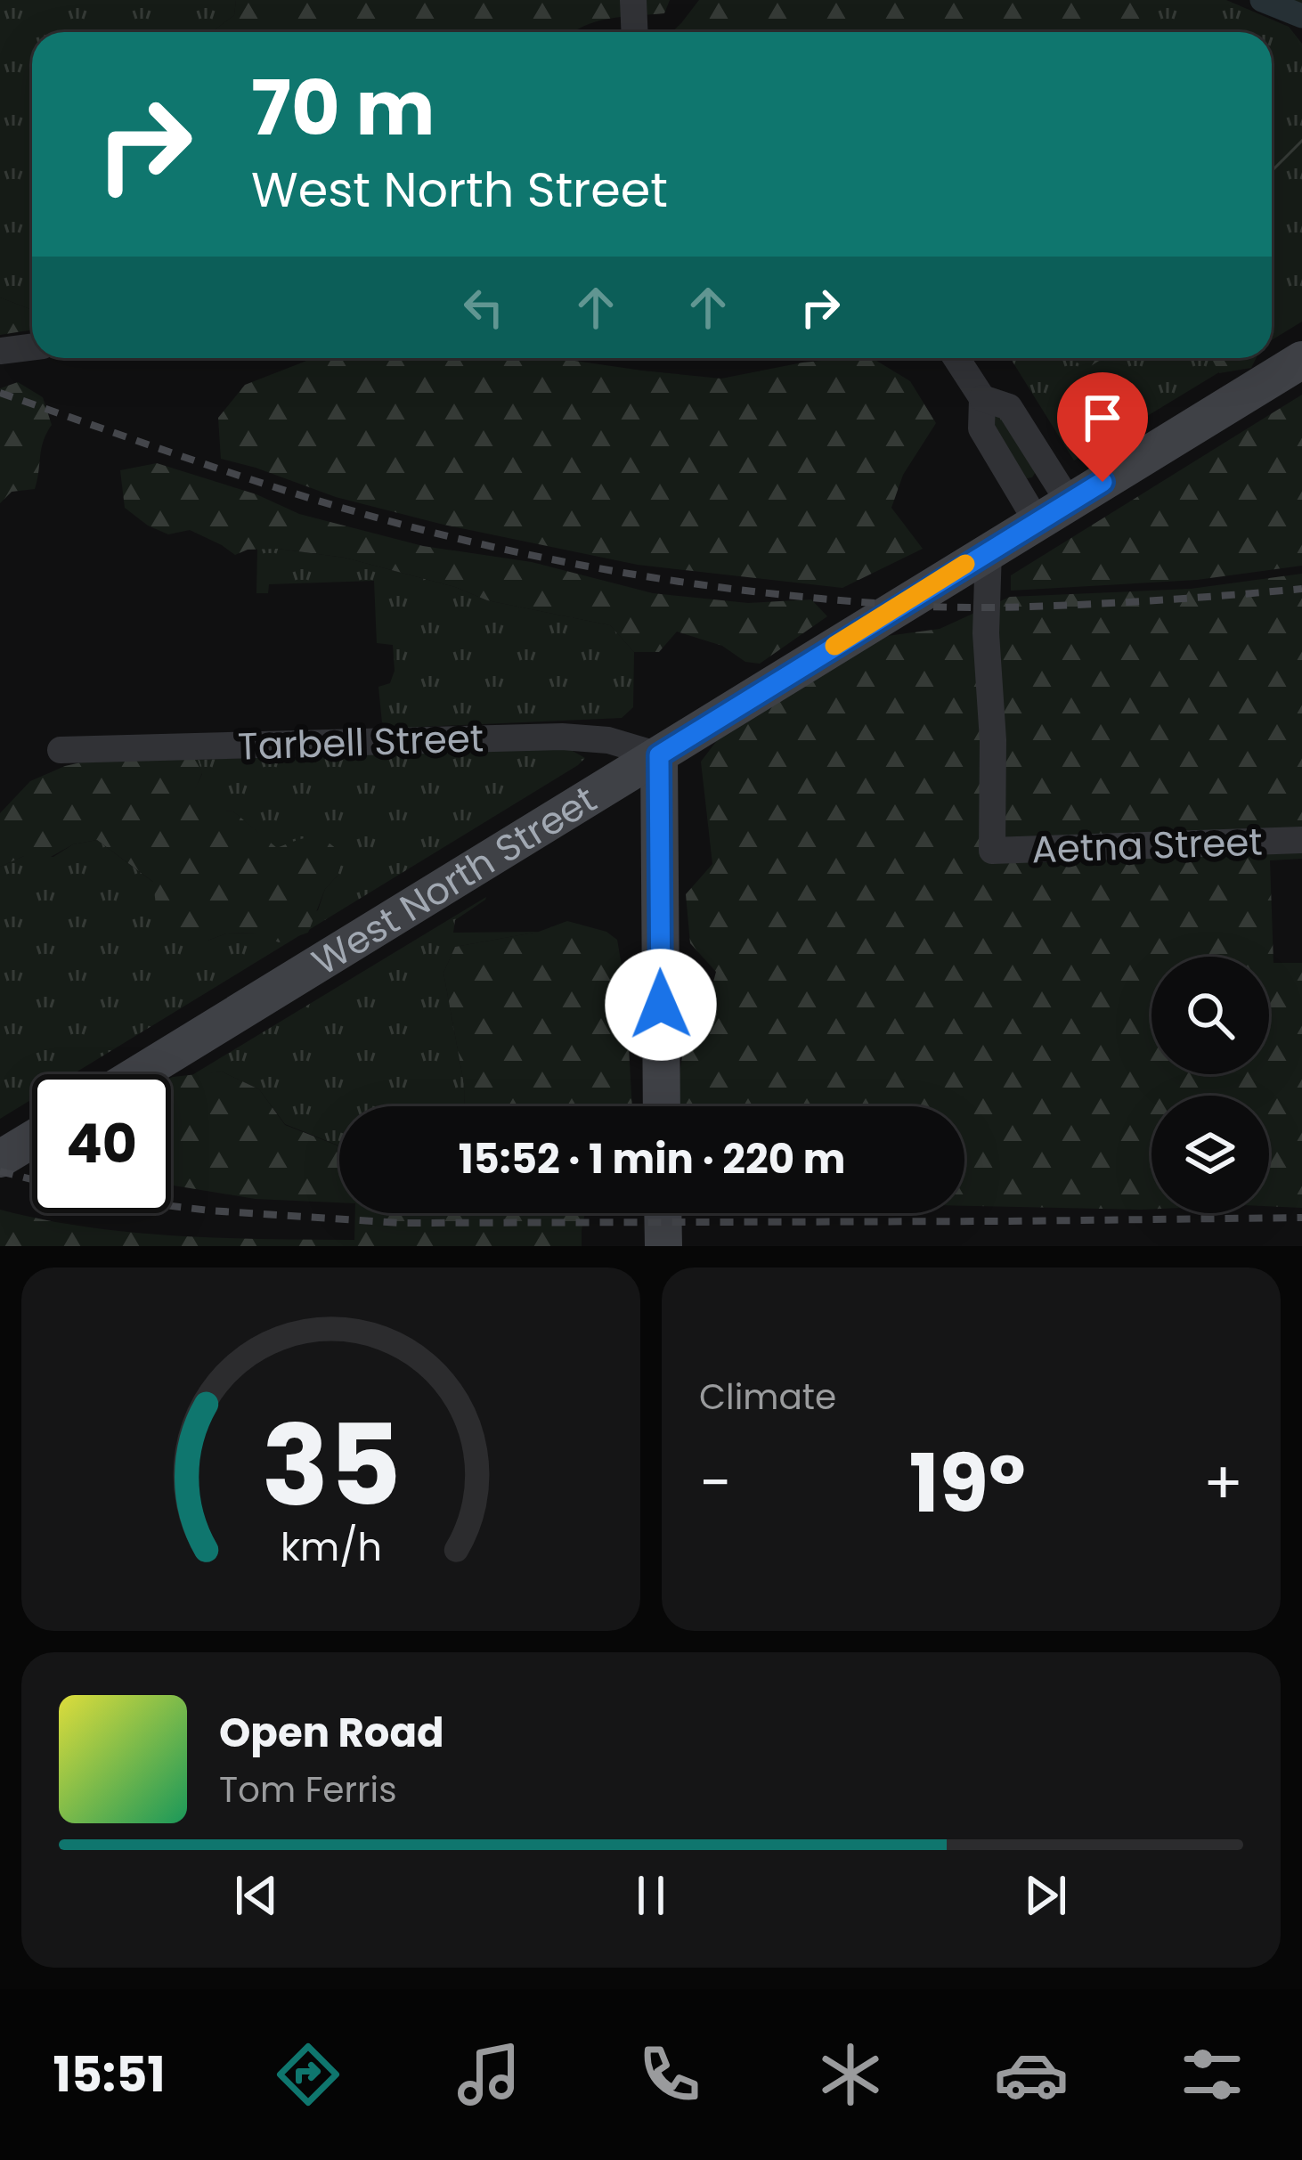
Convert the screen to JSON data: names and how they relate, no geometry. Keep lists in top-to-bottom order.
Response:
{
  "streets": {
    "street": ["Tarbell Street", "Aetna Street", "West North Street"]
  },
  "crossings": [
    ["Tarbell Street", "West North Street"],
    ["Aetna Street", "West North Street"]
  ],
  "page": {
    "turn": ["70 m", "West North Street"],
    "limit": "40",
    "trip": "15:52 · 1 min · 220 m",
    "tile": "Climate",
    "heat": ["−", "19°", "+"],
    "song": ["Open Road", "Tom Ferris"],
    "tabs": "15:51",
    "gauge": ["35", "km/h"]
  }
}
